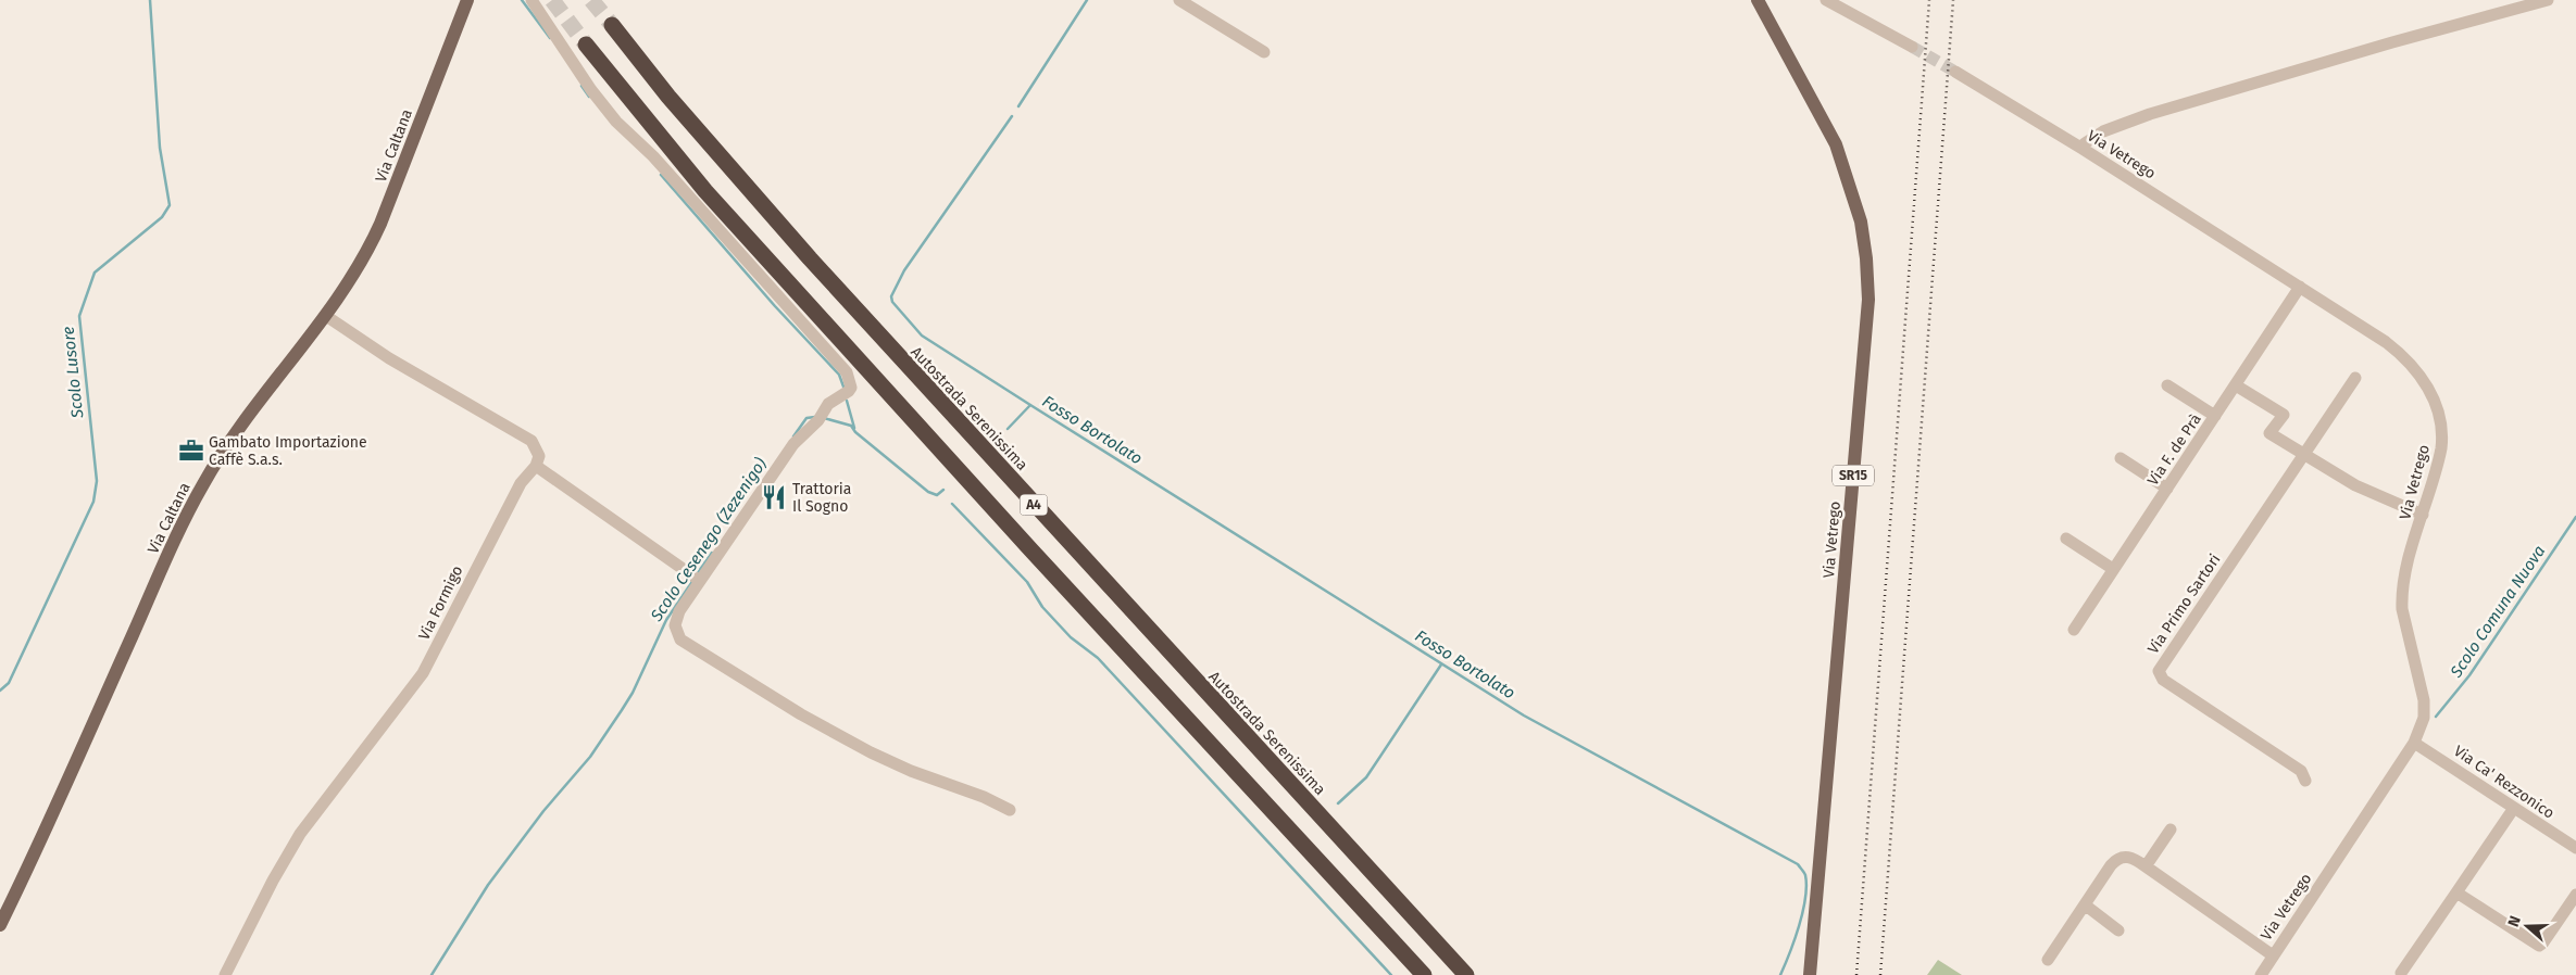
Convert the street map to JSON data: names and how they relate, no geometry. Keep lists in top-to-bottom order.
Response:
{
  "streets": {
    "highway": ["Autostrada Serenissima", "A4"],
    "main road": ["Via Caltana", "Via Vetrego", "SR15"],
    "street": [
      "Via F. de Prà",
      "Via Formigo",
      "Via Primo Sartori",
      "Via Ca' Rezzonico"
    ]
  },
  "crossings": [
    ["Via Vetrego", "Via F. de Prà"],
    ["Via Vetrego", "Via Ca' Rezzonico"]
  ],
  "water": [
    "Scolo Lusore",
    "Fosso Bortolato",
    "Scolo Cesenego (Zezenigo)",
    "Scolo Comuna Nuova"
  ],
  "places": {
    "office": ["Gambato Importazione Caffè S.a.s."],
    "restaurant": ["Trattoria Il Sogno"]
  },
  "north": "left"
}
